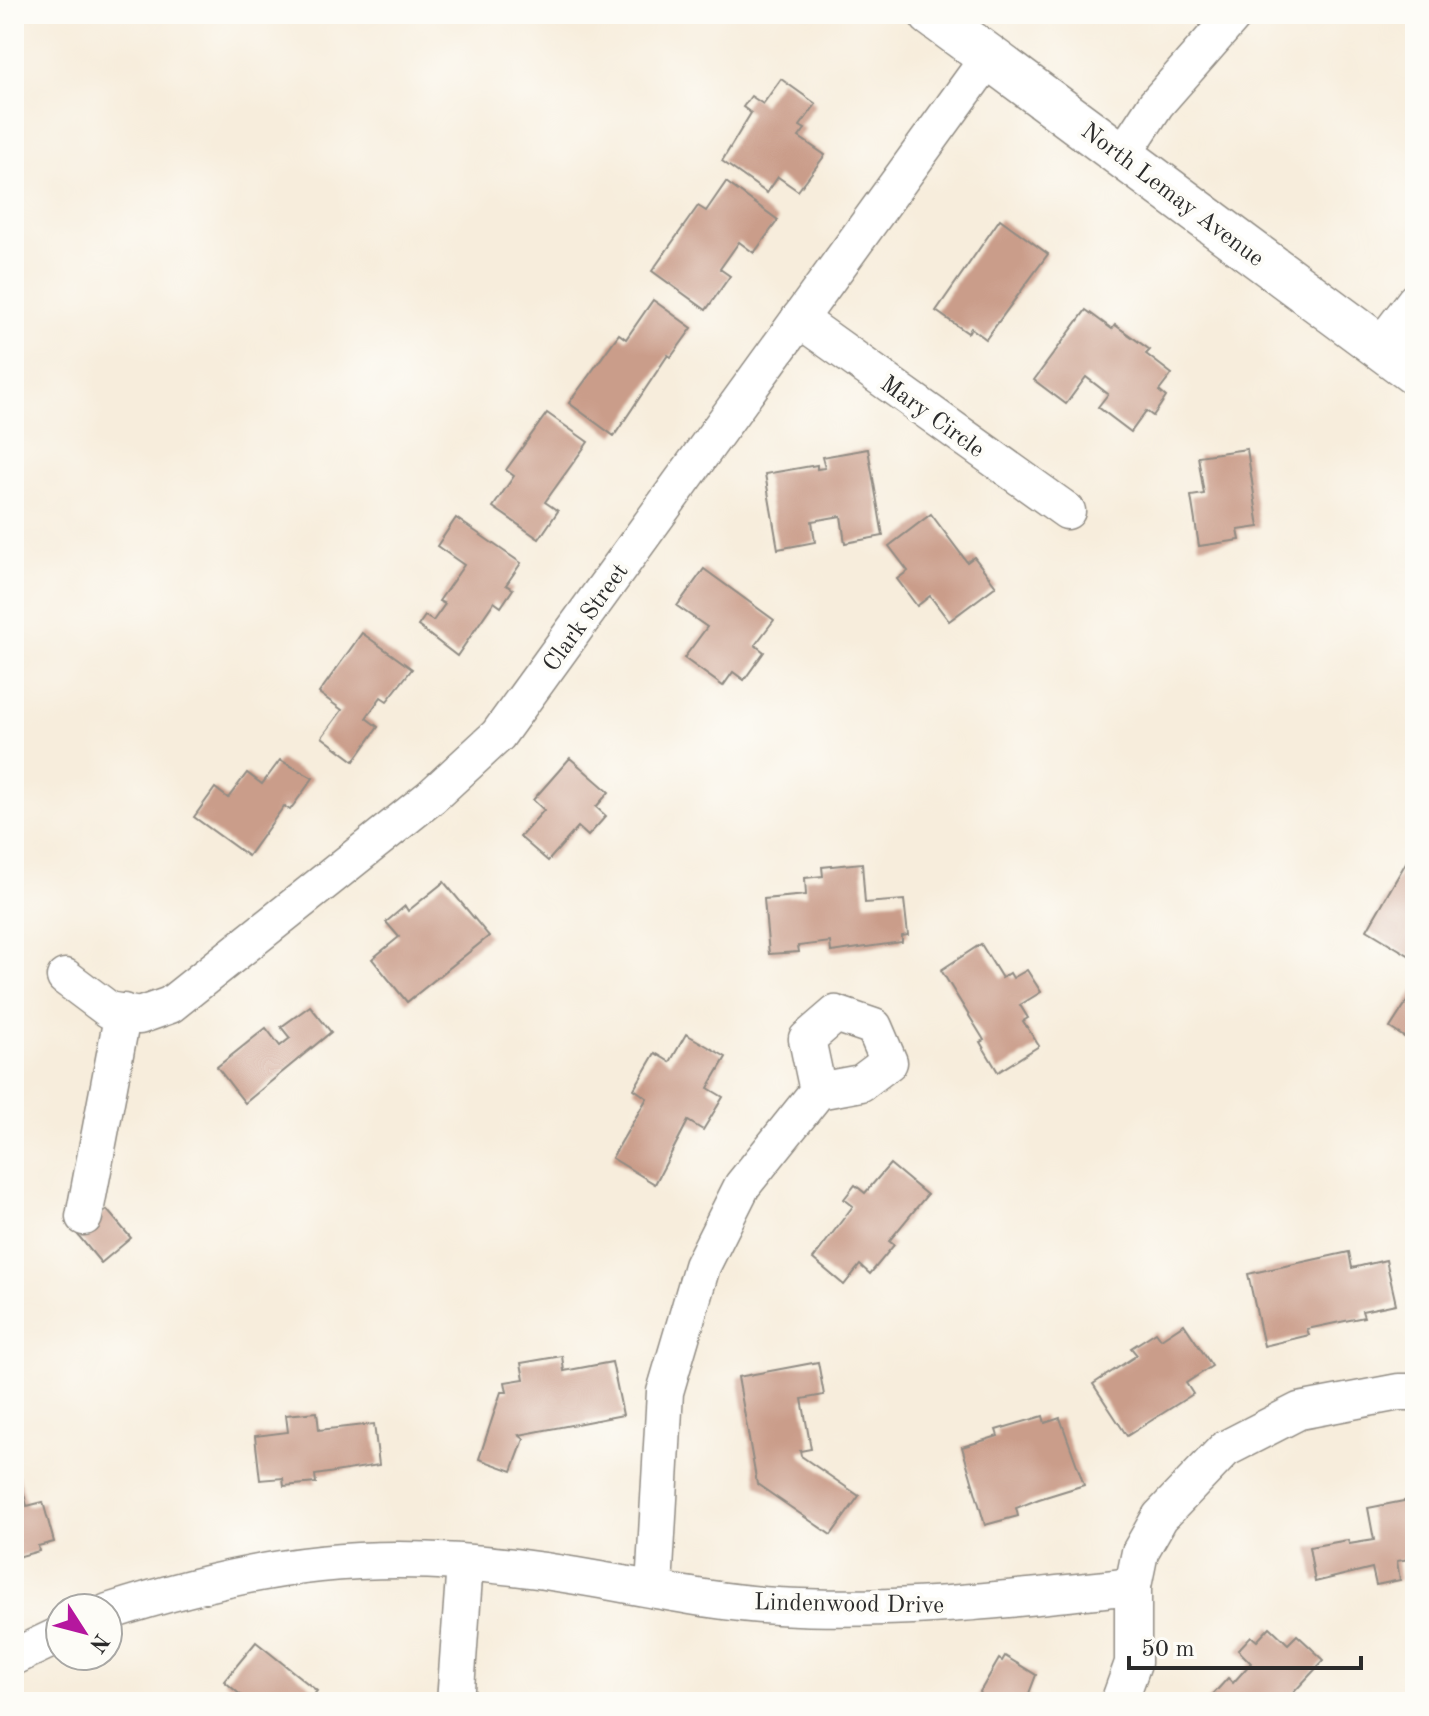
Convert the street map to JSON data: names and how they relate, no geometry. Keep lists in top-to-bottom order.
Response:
{
  "streets": {
    "main road": ["North Lemay Avenue"],
    "street": ["Mary Circle", "Clark Street", "Lindenwood Drive"]
  },
  "crossings": [
    ["North Lemay Avenue", "Clark Street"],
    ["Mary Circle", "Clark Street"]
  ],
  "scale_bar": "50 m",
  "north": "bottom right"
}
